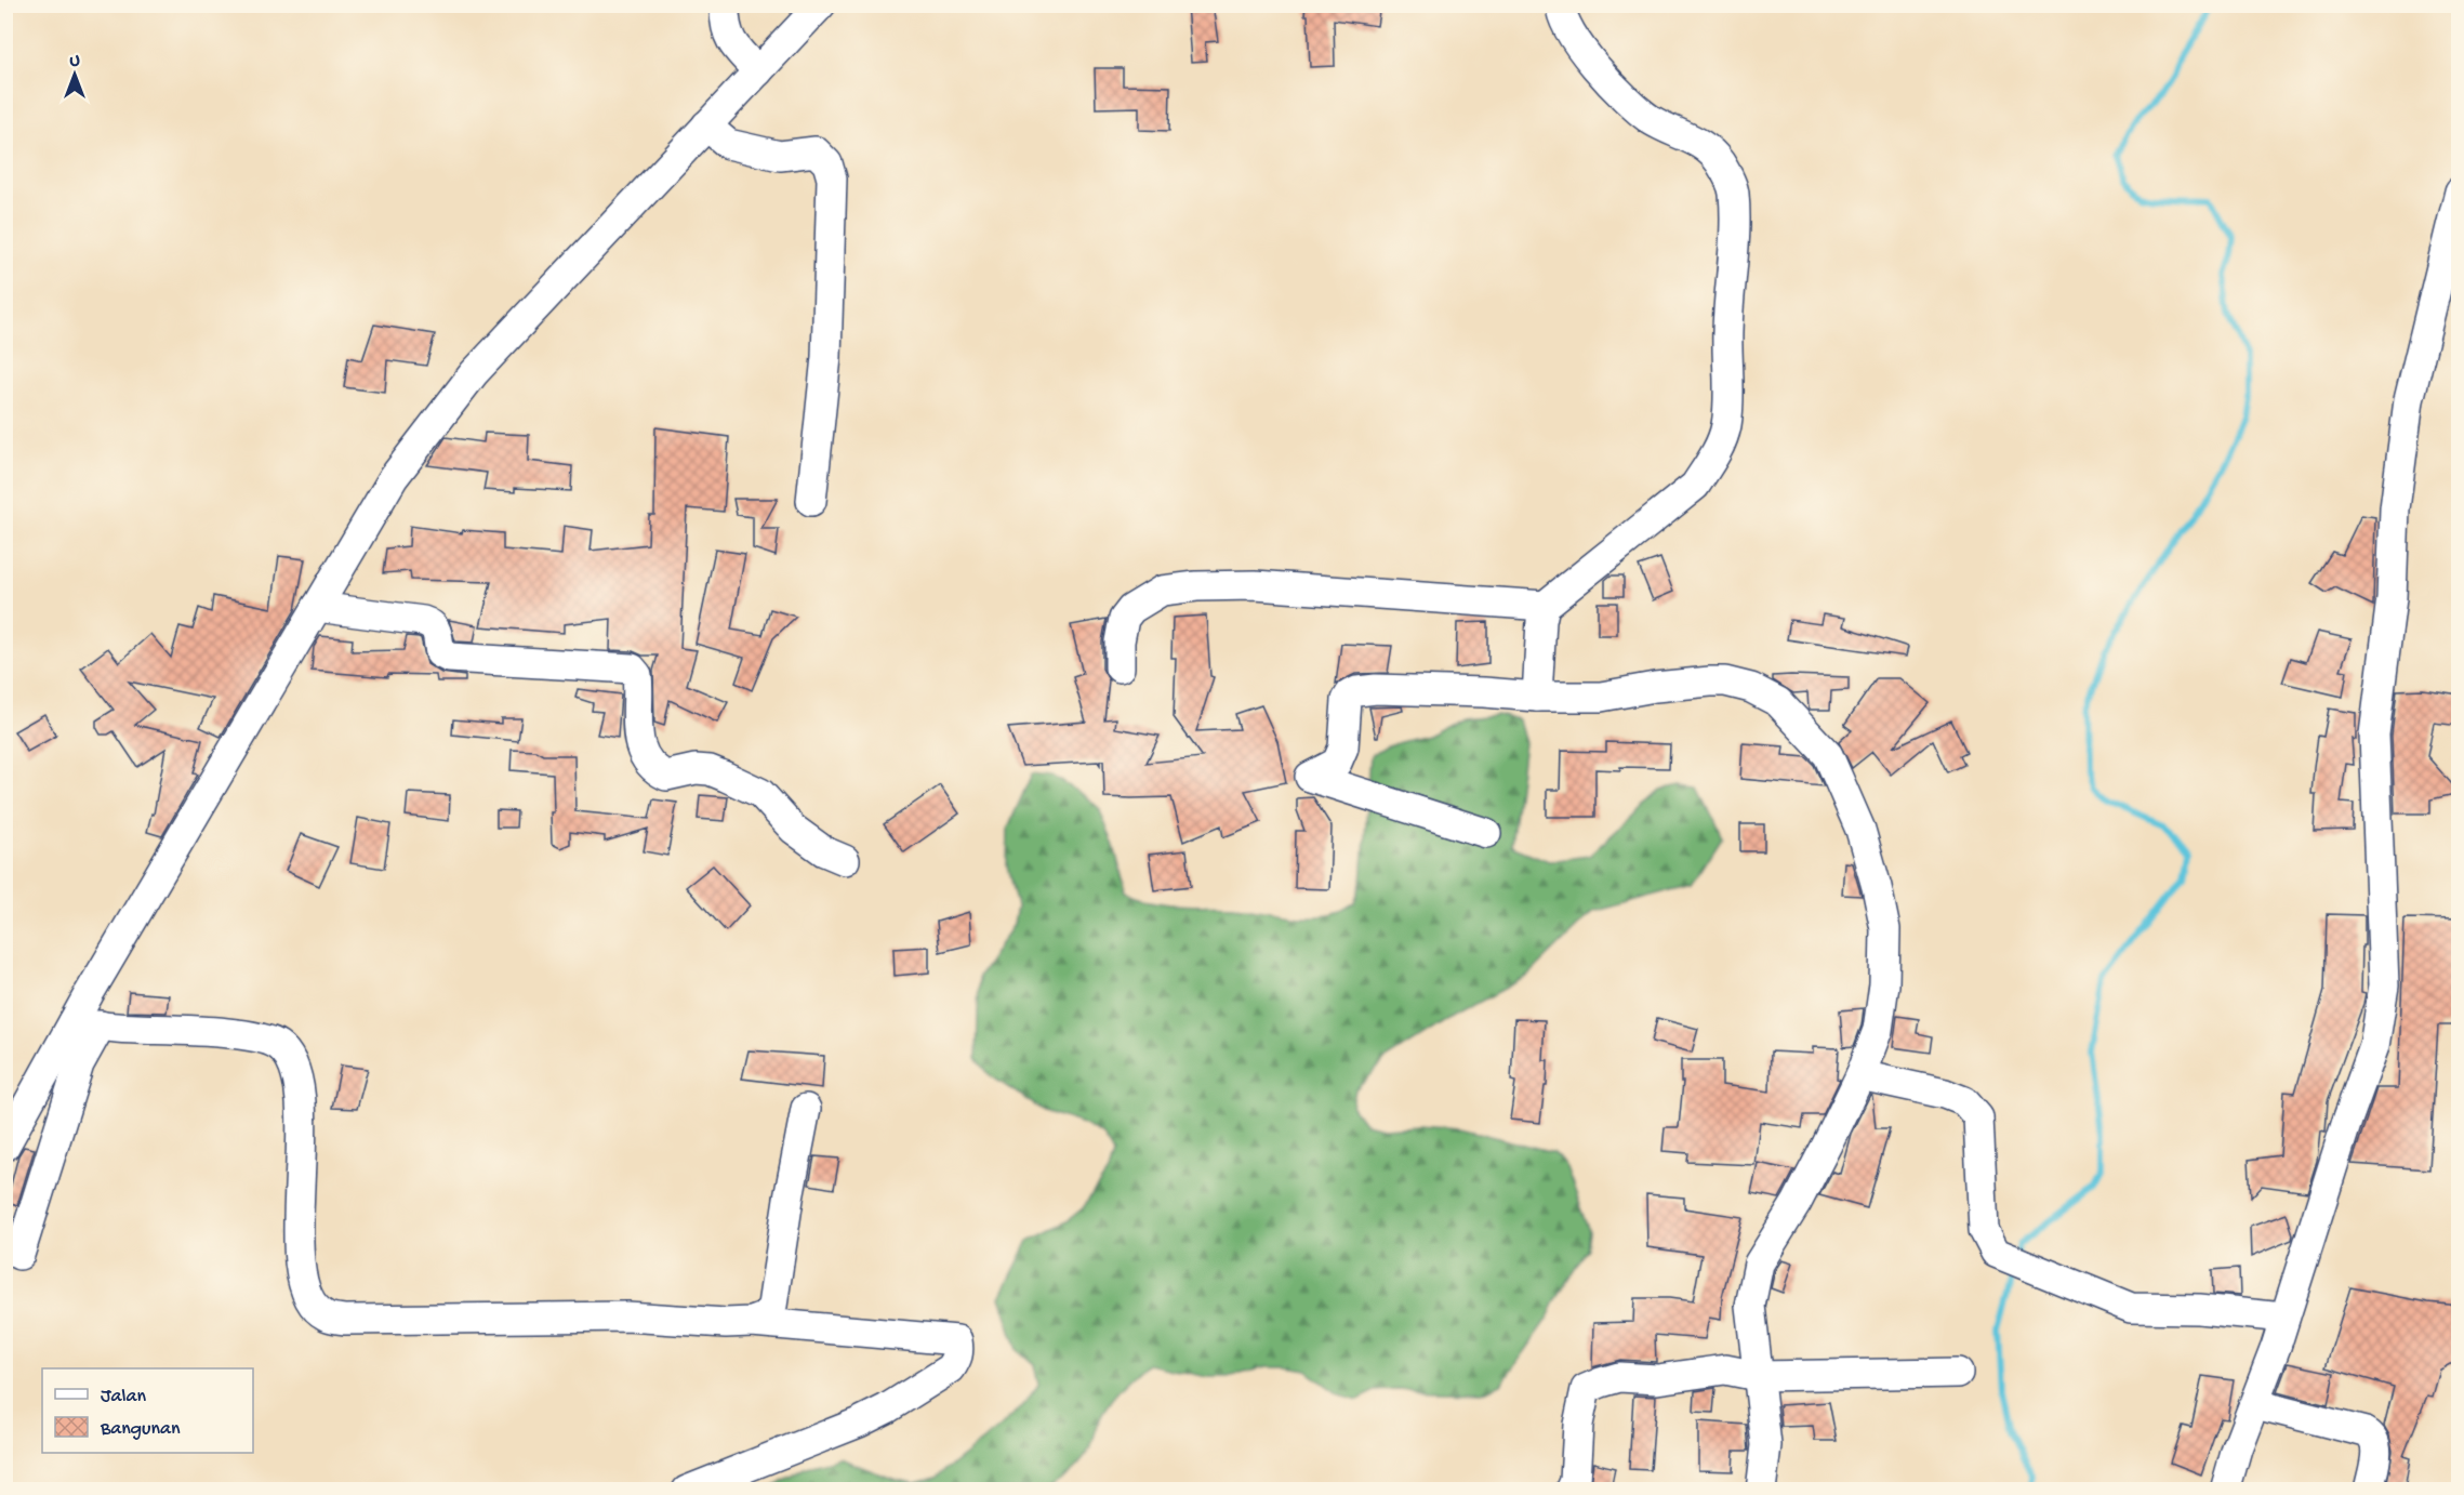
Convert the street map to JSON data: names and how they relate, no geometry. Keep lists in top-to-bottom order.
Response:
{
  "legend": ["Jalan", "Bangunan"],
  "north": "top"
}
